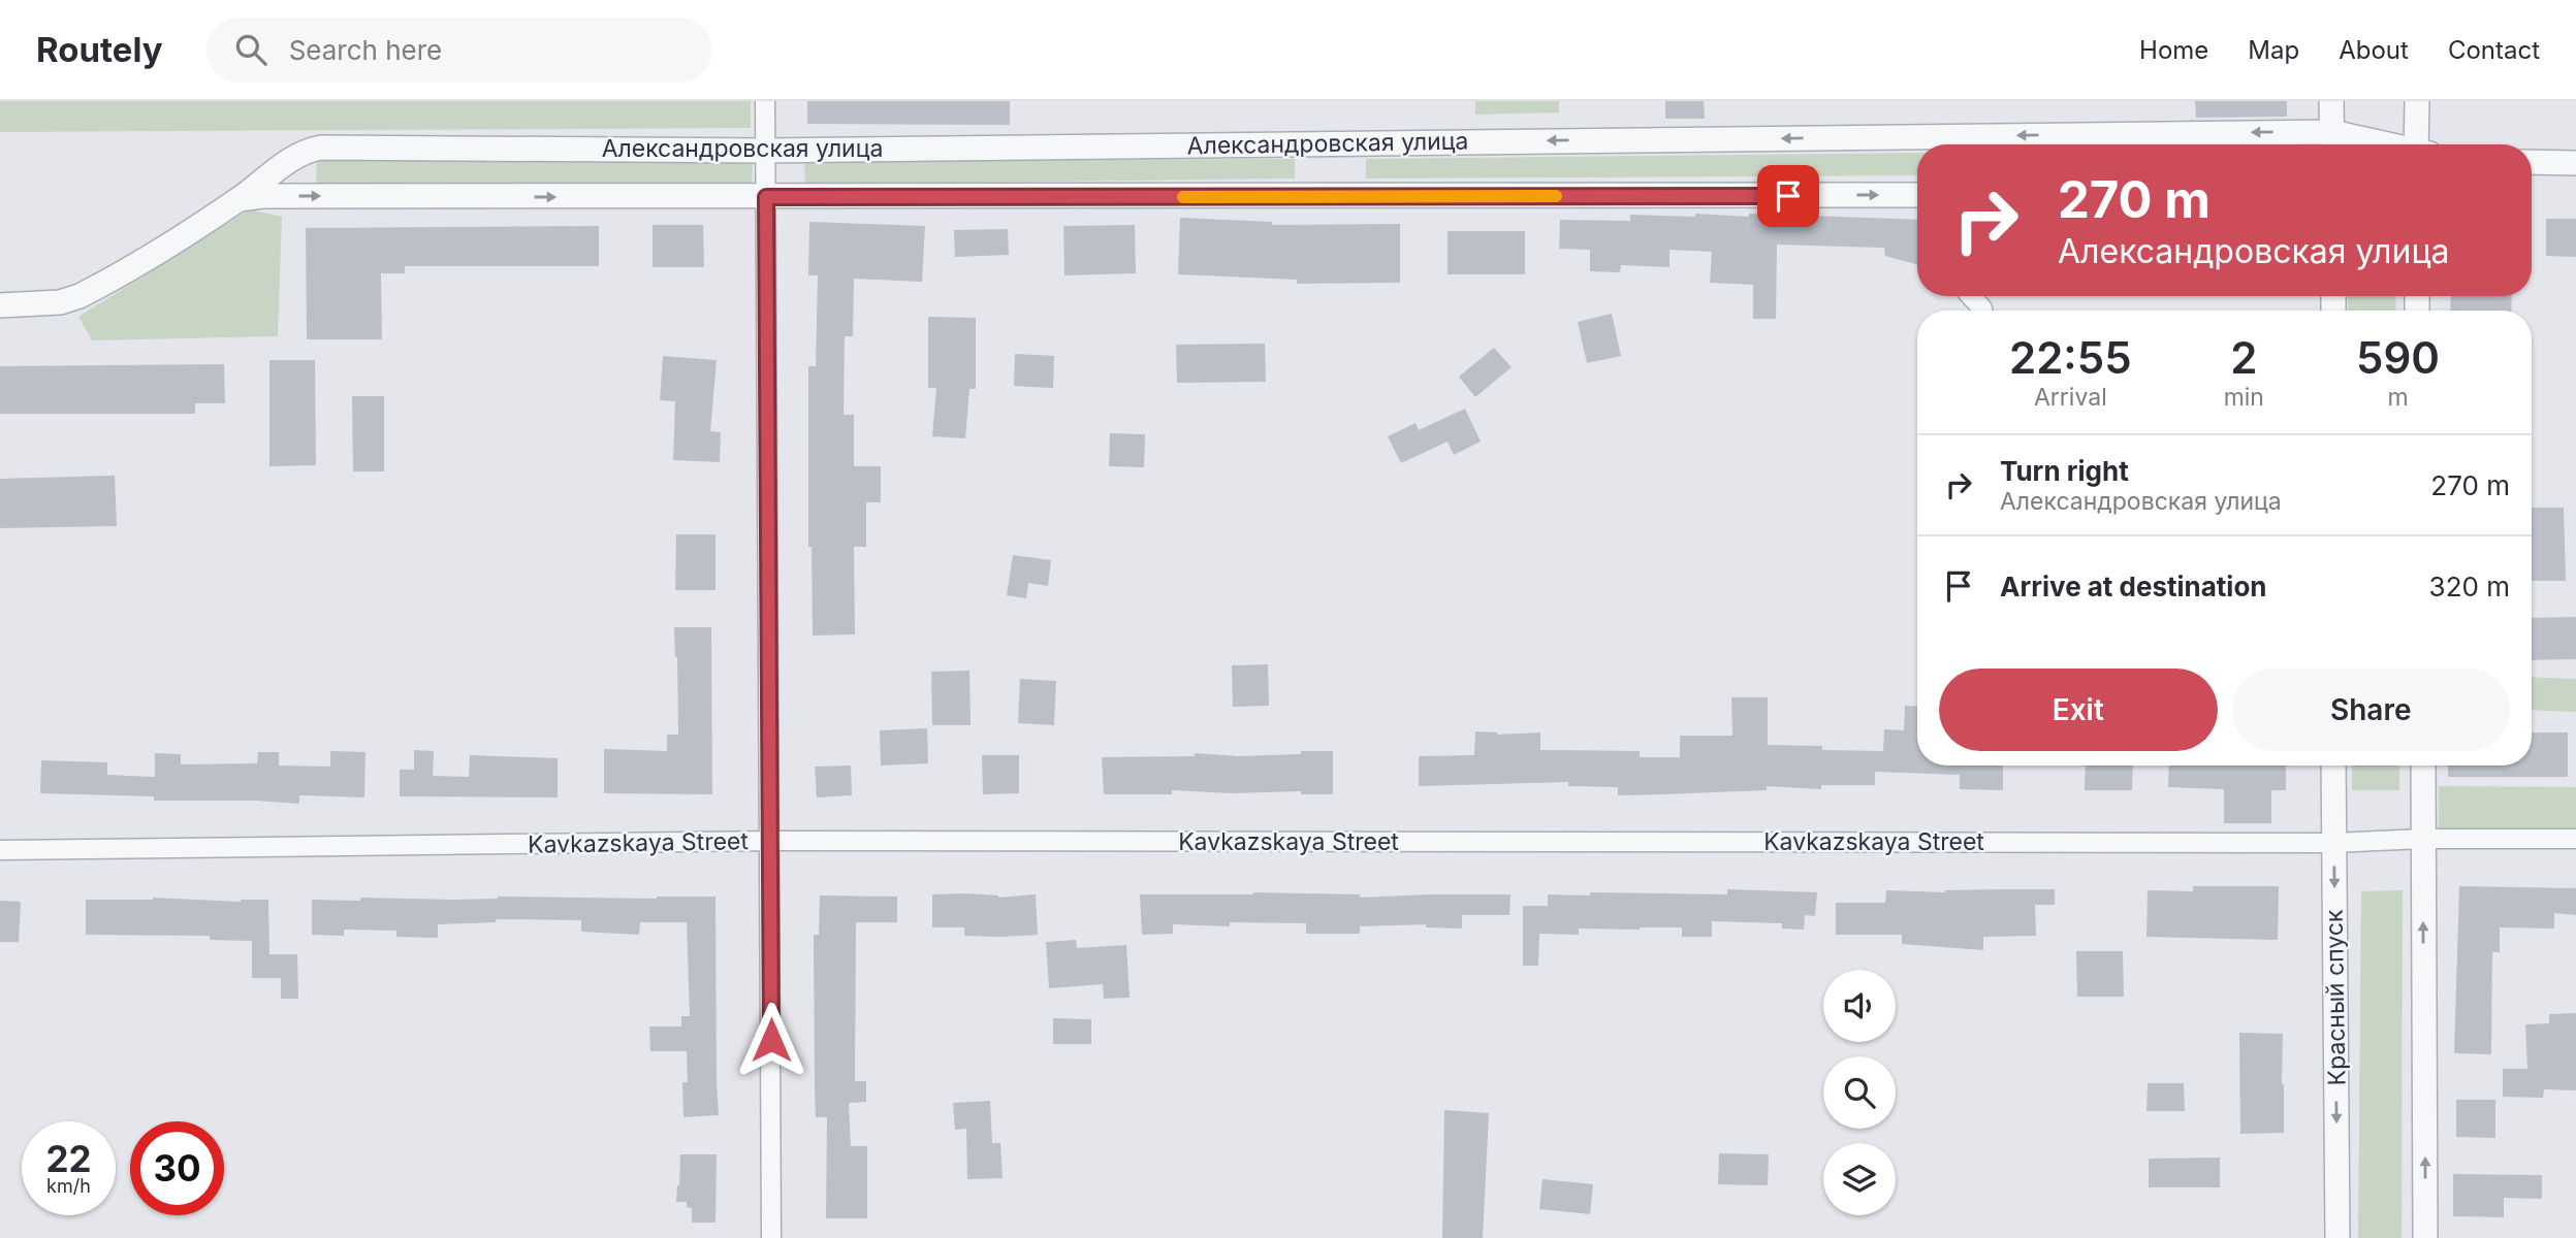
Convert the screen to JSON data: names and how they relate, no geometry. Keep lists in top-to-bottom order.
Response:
{
  "streets": {
    "street": ["Александровская улица", "Kavkazskaya Street", "Красный спуск"]
  },
  "crossings": [
    ["Kavkazskaya Street", "Красный спуск"]
  ],
  "page": {
    "header": "Routely",
    "search": "Search here",
    "nav": [
      "Home",
      "Map",
      "About",
      "Contact"
    ],
    "turn": ["270 m", "Александровская улица"],
    "eta": [
      "22:55",
      "Arrival",
      "2",
      "min",
      "590",
      "m"
    ],
    "list": [
      {
        "name": "Turn right",
        "note": "Александровская улица",
        "value": "270 m"
      },
      {
        "name": "Arrive at destination",
        "value": "320 m"
      }
    ],
    "buttons": ["Exit", "Share"],
    "speed": "22 km/h",
    "limit": "30"
  }
}
